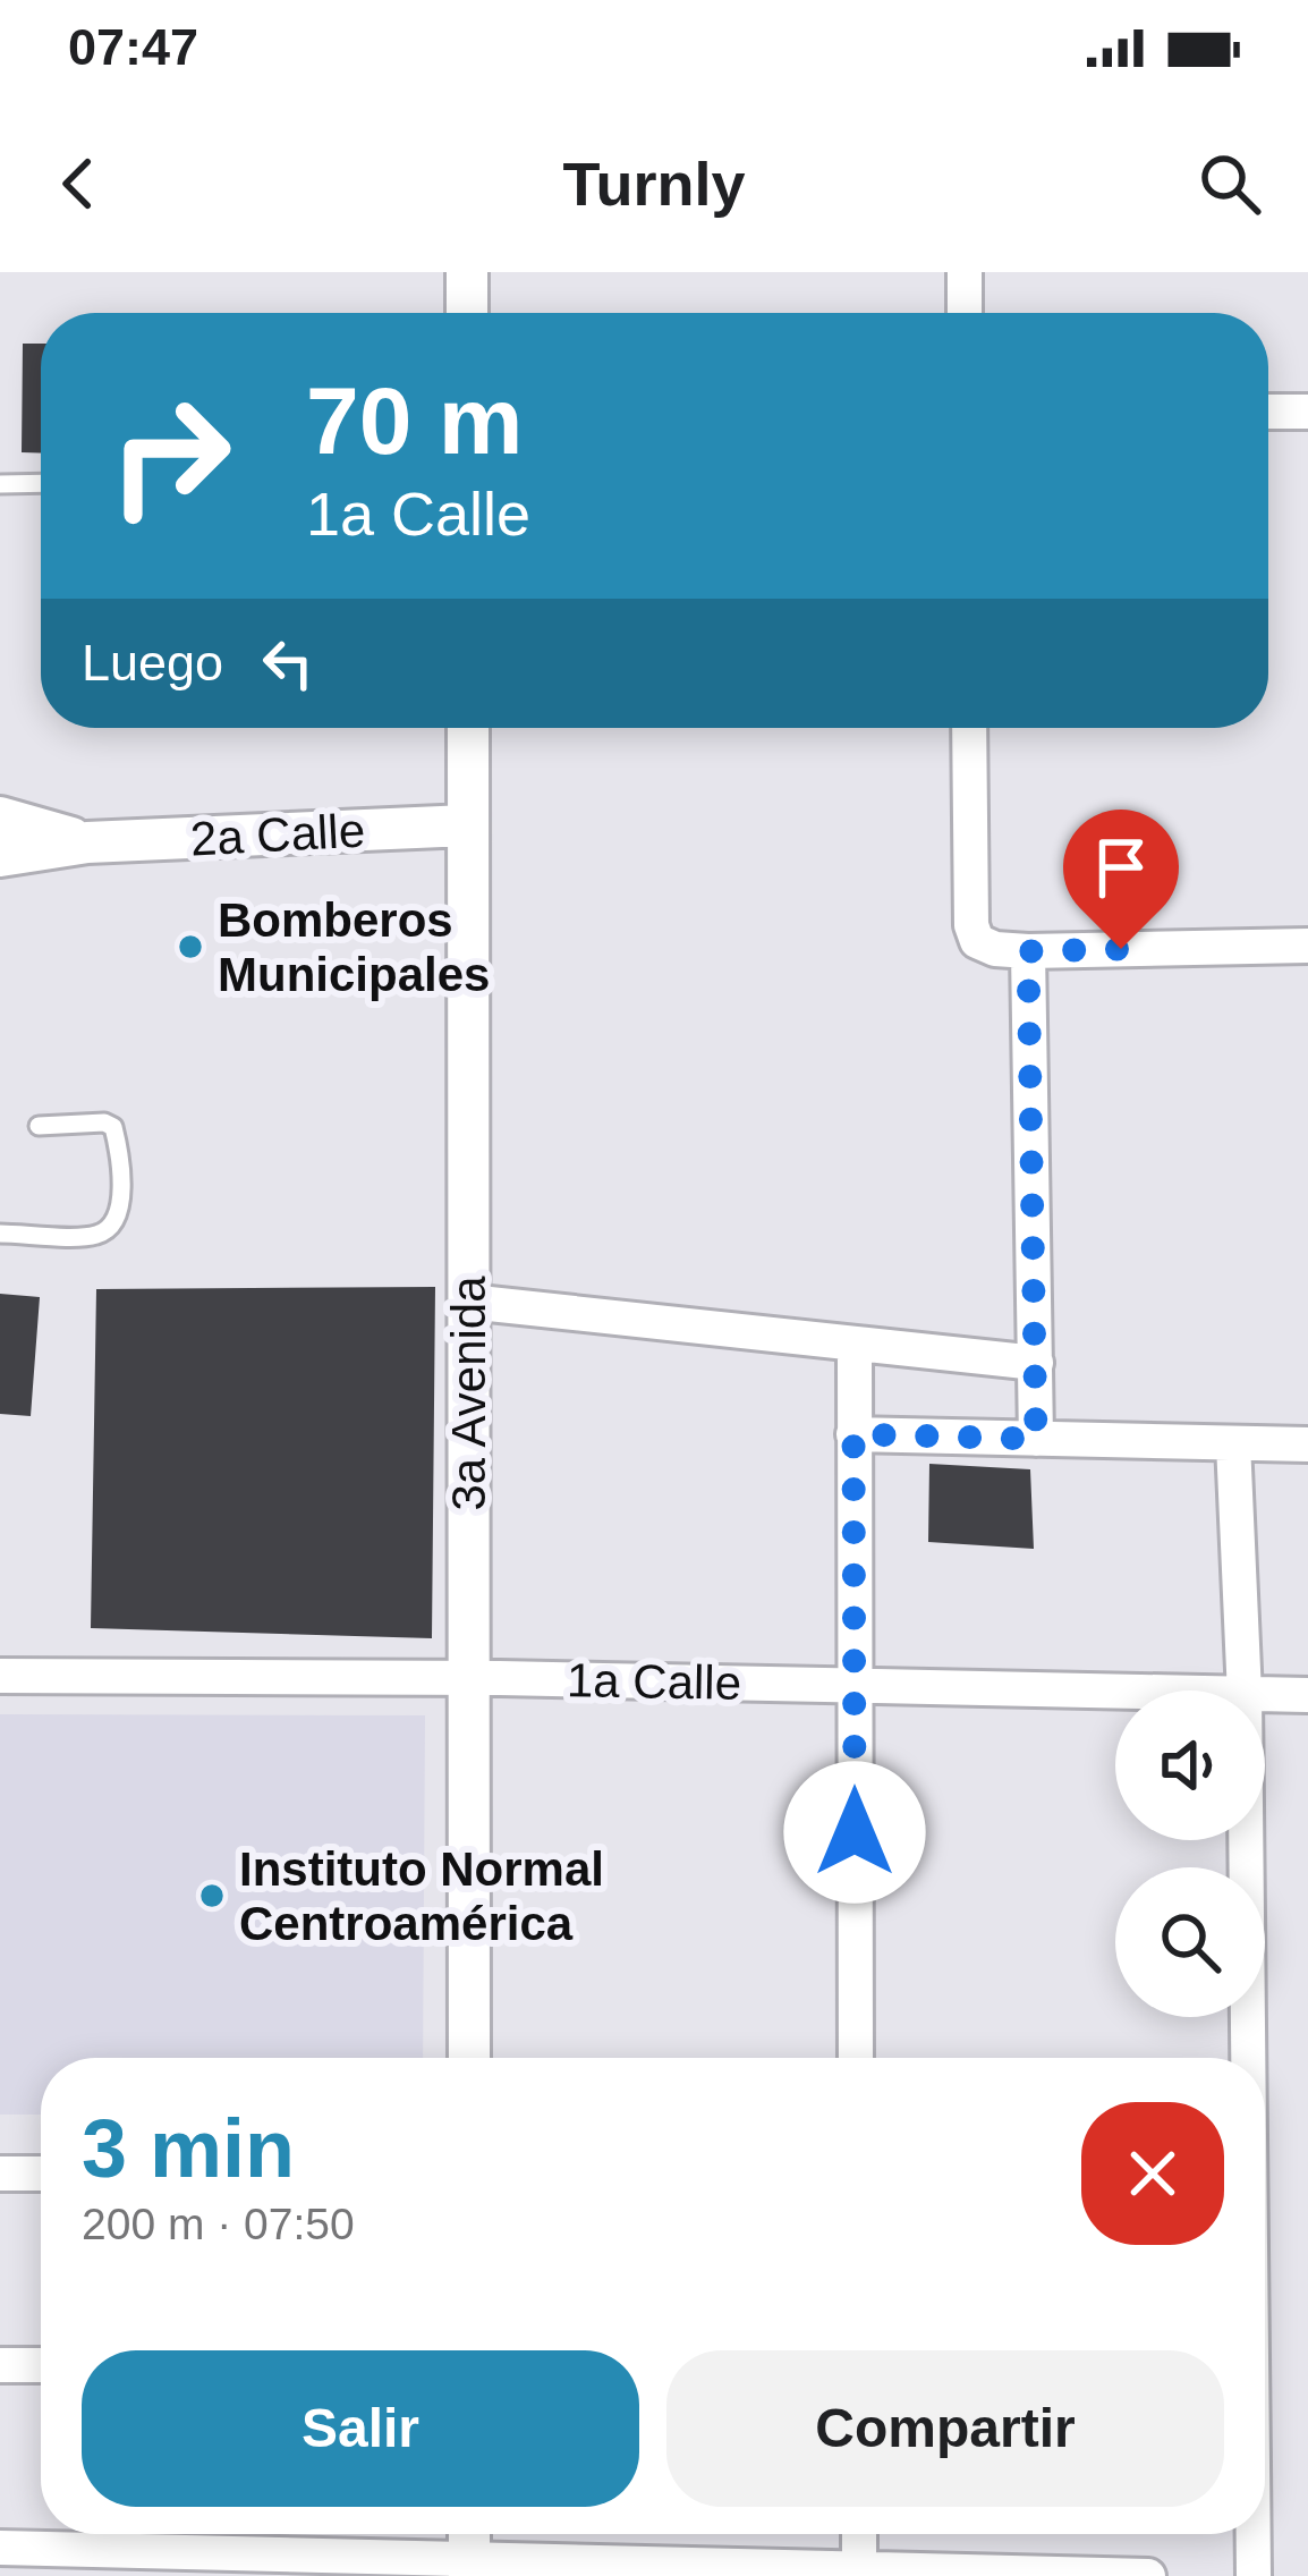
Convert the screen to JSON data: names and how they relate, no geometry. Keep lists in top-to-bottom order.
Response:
{
  "streets": {
    "street": ["2a Calle", "3a Avenida", "1a Calle"]
  },
  "crossings": [
    ["2a Calle", "3a Avenida"],
    ["3a Avenida", "1a Calle"]
  ],
  "places": ["Bomberos Municipales", "Instituto Normal Centroamérica"],
  "page": {
    "status": "07:47",
    "header": "Turnly",
    "turn": ["70 m", "1a Calle"],
    "then": "Luego",
    "heading": ["3 min", "200 m · 07:50"],
    "buttons": ["Salir", "Compartir"]
  }
}
